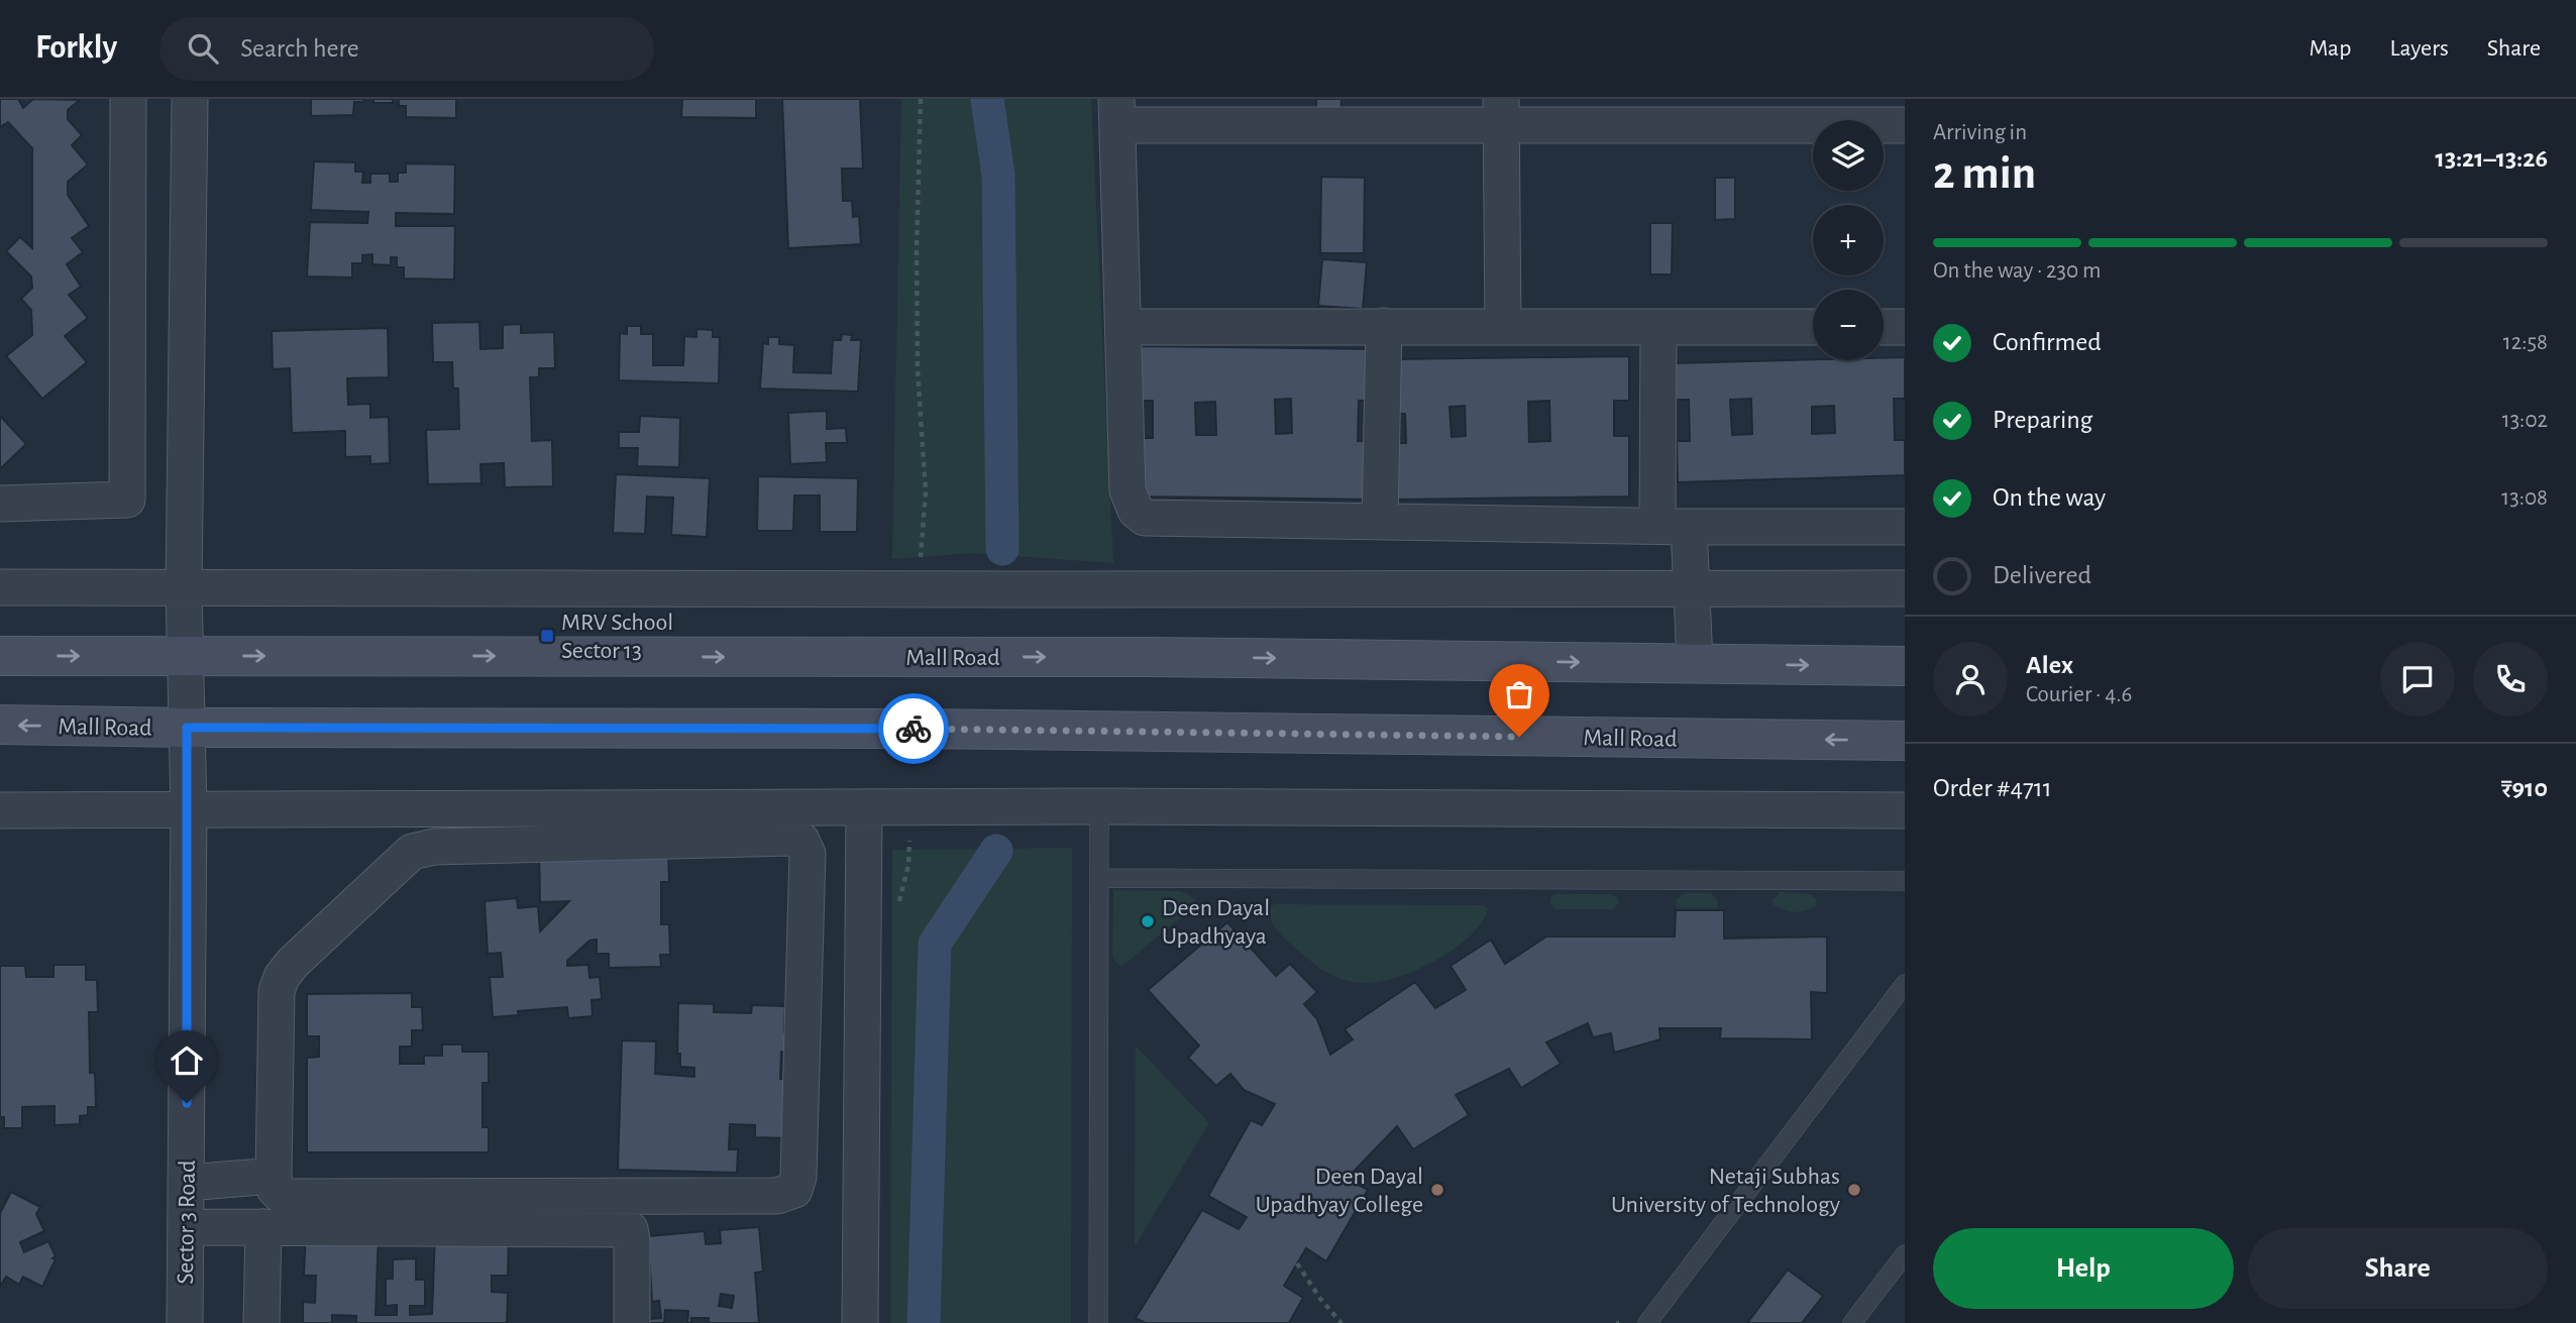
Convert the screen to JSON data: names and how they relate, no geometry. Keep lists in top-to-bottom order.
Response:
{
  "streets": {
    "main road": ["Mall Road"],
    "street": ["Sector 3 Road"]
  },
  "crossings": [
    ["Mall Road", "Sector 3 Road"]
  ],
  "places": {
    "transit": ["MRV School Sector 13"],
    "other": ["Deen Dayal Upadhyaya", "Deen Dayal Upadhyay College", "Netaji Subhas University of Technology"]
  },
  "page": {
    "header": "Forkly",
    "search": "Search here",
    "nav": ["Map", "Layers", "Share"],
    "heading": ["2 min", "Arriving in", "13:21–13:26"],
    "panel": [
      "Alex",
      "Courier · 4.6",
      "Order #4711",
      "₹910"
    ],
    "map_buttons": ["+", "−"],
    "bar": "On the way · 230 m",
    "list": [
      ["Confirmed", "12:58"],
      ["Preparing", "13:02"],
      ["On the way", "13:08"],
      "Delivered"
    ],
    "buttons": ["Help", "Share"]
  }
}
